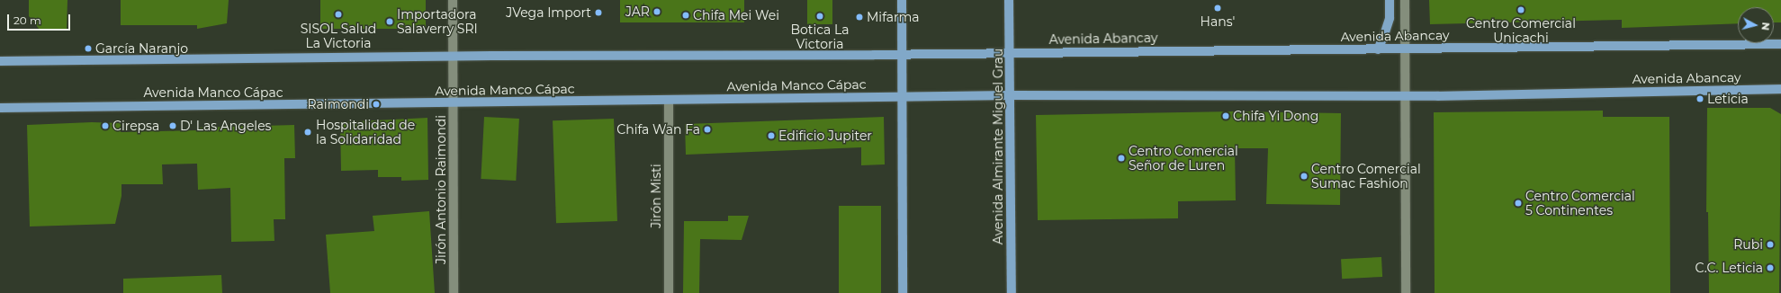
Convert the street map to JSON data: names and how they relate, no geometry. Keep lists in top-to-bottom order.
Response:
{
  "streets": {
    "main road": ["Avenida Abancay", "Avenida Manco Cápac", "Avenida Almirante Miguel Grau"],
    "street": ["Jirón Antonio Raimondi", "Jirón Misti"]
  },
  "crossings": [
    ["Avenida Abancay", "Avenida Manco Cápac"],
    ["Avenida Abancay", "Avenida Almirante Miguel Grau"],
    ["Avenida Manco Cápac", "Avenida Almirante Miguel Grau"],
    ["Avenida Manco Cápac", "Jirón Antonio Raimondi"],
    ["Avenida Manco Cápac", "Jirón Misti"]
  ],
  "places": [
    "Hans'",
    "Centro Comercial Unicachi",
    "JAR",
    "JVega Import",
    "SISOL Salud La Victoria",
    "Chifa Mei Wei",
    "Botica La Victoria",
    "Mifarma",
    "Importadora Salaverry SRI",
    "García Naranjo",
    "Leticia",
    "Raimondi",
    "Chifa Yi Dong",
    "Cirepsa",
    "D' Las Angeles",
    "Chifa Wan Fa",
    "Hospitalidad de la Solidaridad",
    "Edificio Jupiter",
    "Centro Comercial Señor de Luren",
    "Centro Comercial Sumac Fashion",
    "Centro Comercial 5 Continentes",
    "Rubi",
    "C.C. Leticia"
  ],
  "scale_bar": "20 m",
  "north": "right"
}
